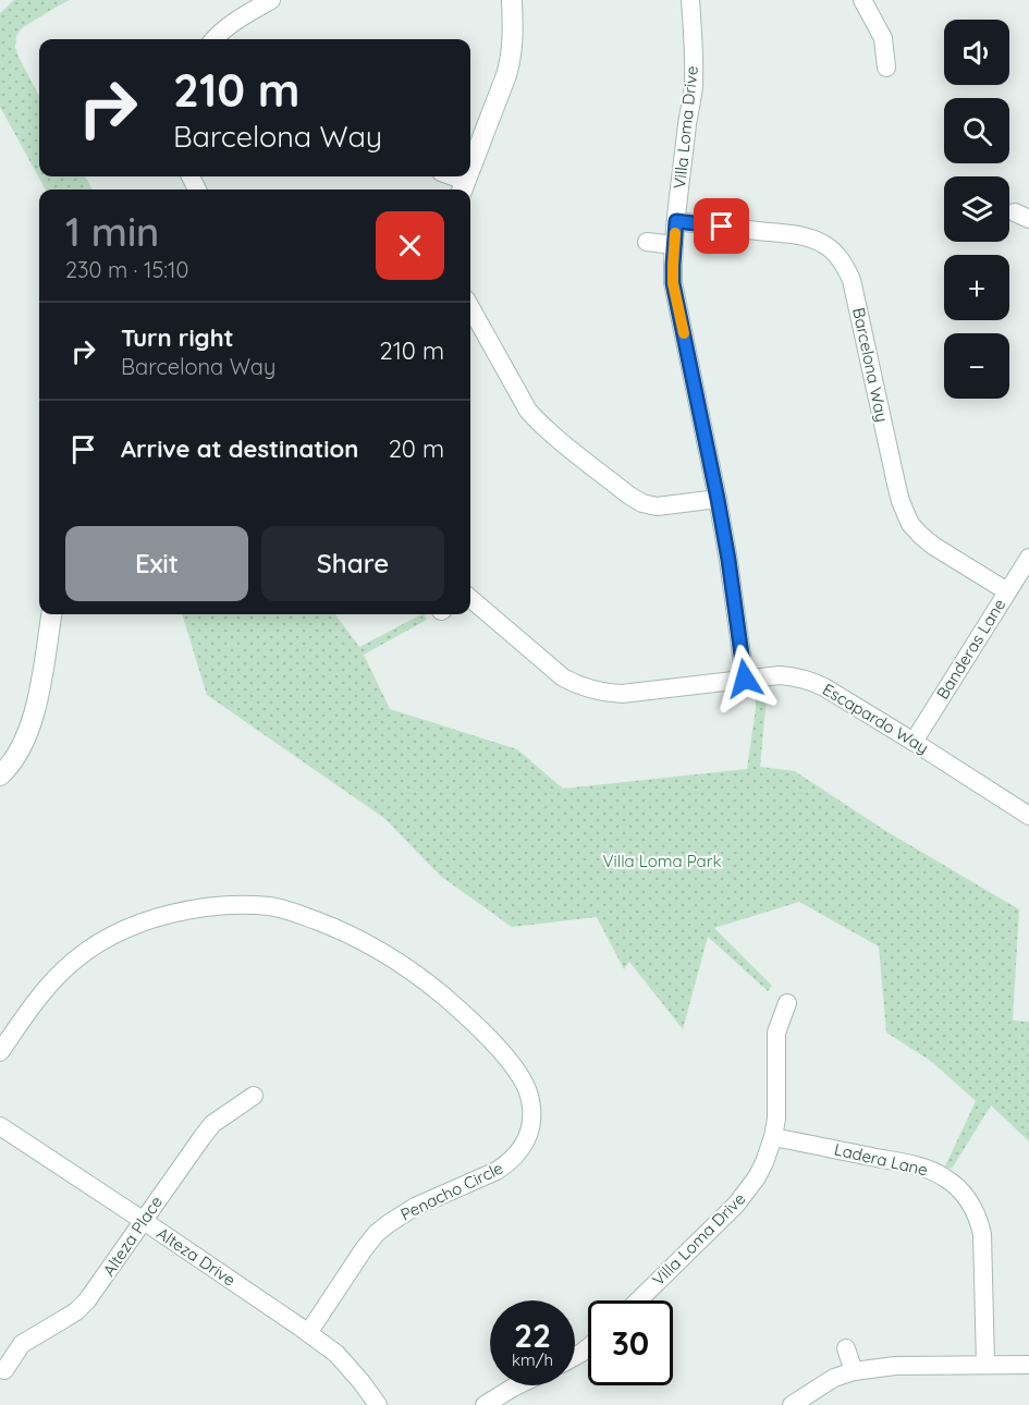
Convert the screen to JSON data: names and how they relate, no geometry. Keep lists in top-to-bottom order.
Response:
{
  "streets": {
    "street": [
      "Villa Loma Drive",
      "Barcelona Way",
      "Banderas Lane",
      "Escapardo Way",
      "Ladera Lane",
      "Penacho Circle",
      "Alteza Place",
      "Alteza Drive"
    ]
  },
  "crossings": [
    ["Villa Loma Drive", "Barcelona Way"],
    ["Villa Loma Drive", "Escapardo Way"],
    ["Villa Loma Drive", "Ladera Lane"],
    ["Barcelona Way", "Banderas Lane"],
    ["Banderas Lane", "Escapardo Way"],
    ["Penacho Circle", "Alteza Drive"],
    ["Alteza Place", "Alteza Drive"]
  ],
  "parks": ["Villa Loma Park"],
  "page": {
    "map_buttons": ["+", "−"],
    "turn": ["210 m", "Barcelona Way"],
    "heading": ["1 min", "230 m · 15:10"],
    "list": [
      {
        "name": "Turn right",
        "note": "Barcelona Way",
        "value": "210 m"
      },
      {
        "name": "Arrive at destination",
        "value": "20 m"
      }
    ],
    "buttons": ["Exit", "Share"],
    "speed": "22 km/h",
    "limit": "30"
  }
}
